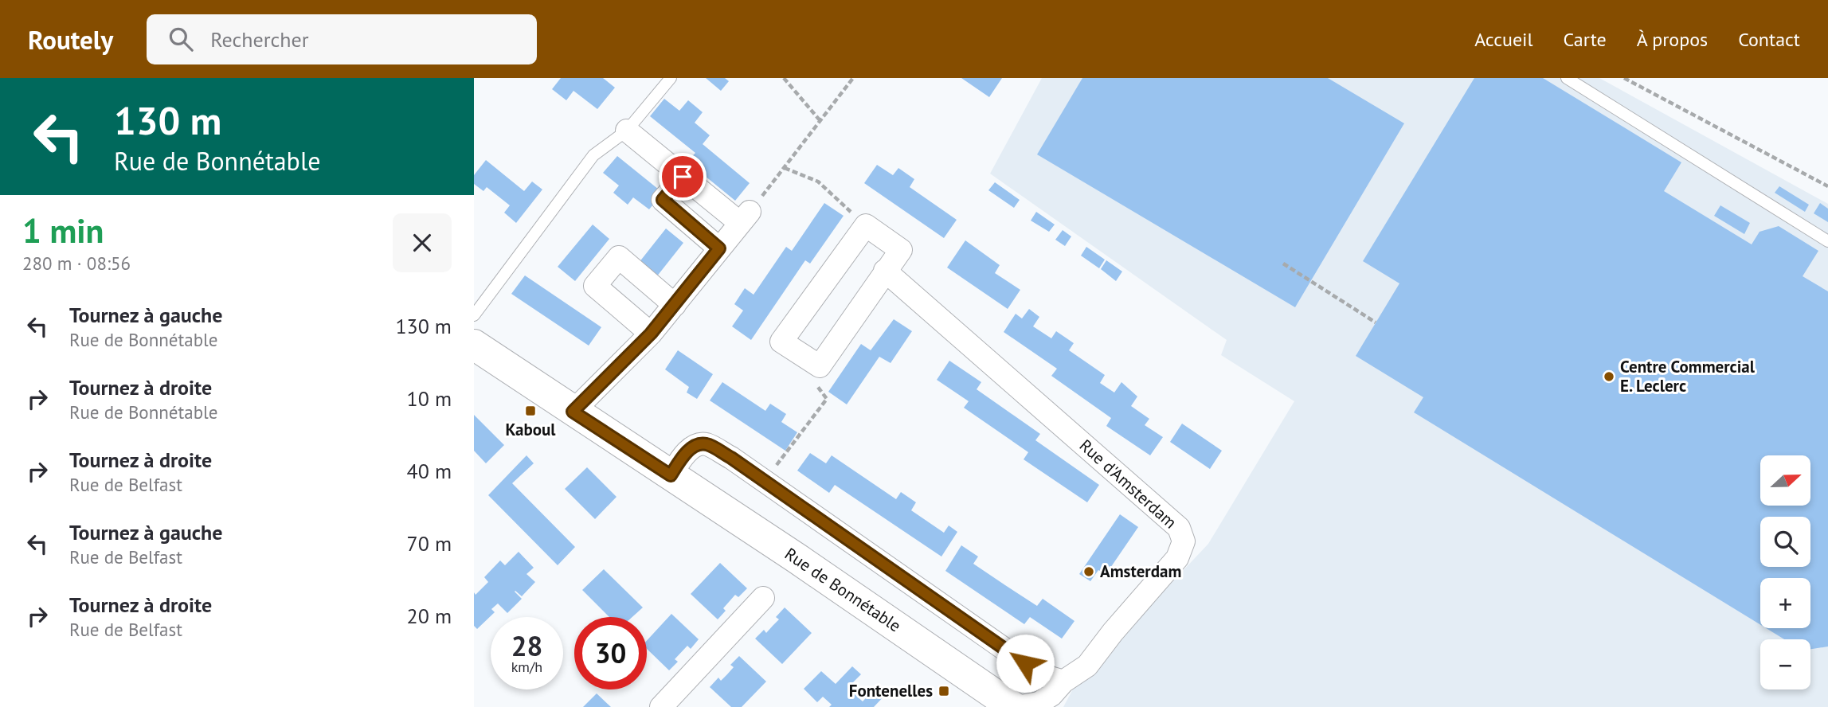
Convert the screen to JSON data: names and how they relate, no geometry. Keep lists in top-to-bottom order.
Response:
{
  "streets": {
    "main road": ["Rue de Bonnétable"],
    "street": ["Rue d'Amsterdam"]
  },
  "crossings": [
    ["Rue d'Amsterdam", "Rue de Bonnétable"]
  ],
  "places": {
    "other": ["Centre Commercial E. Leclerc", "Amsterdam"],
    "transit": ["Kaboul", "Fontenelles"]
  },
  "north": "right",
  "page": {
    "header": "Routely",
    "search": "Rechercher",
    "nav": [
      "Accueil",
      "Carte",
      "À propos",
      "Contact"
    ],
    "turn": ["130 m", "Rue de Bonnétable"],
    "heading": ["1 min", "280 m · 08:56"],
    "list": [
      {
        "name": "Tournez à gauche",
        "note": "Rue de Bonnétable",
        "value": "130 m"
      },
      {
        "name": "Tournez à droite",
        "note": "Rue de Bonnétable",
        "value": "10 m"
      },
      {
        "name": "Tournez à droite",
        "note": "Rue de Belfast",
        "value": "40 m"
      },
      {
        "name": "Tournez à gauche",
        "note": "Rue de Belfast",
        "value": "70 m"
      },
      {
        "name": "Tournez à droite",
        "note": "Rue de Belfast",
        "value": "20 m"
      }
    ],
    "map_buttons": ["+", "−"],
    "speed": "28 km/h",
    "limit": "30"
  }
}
